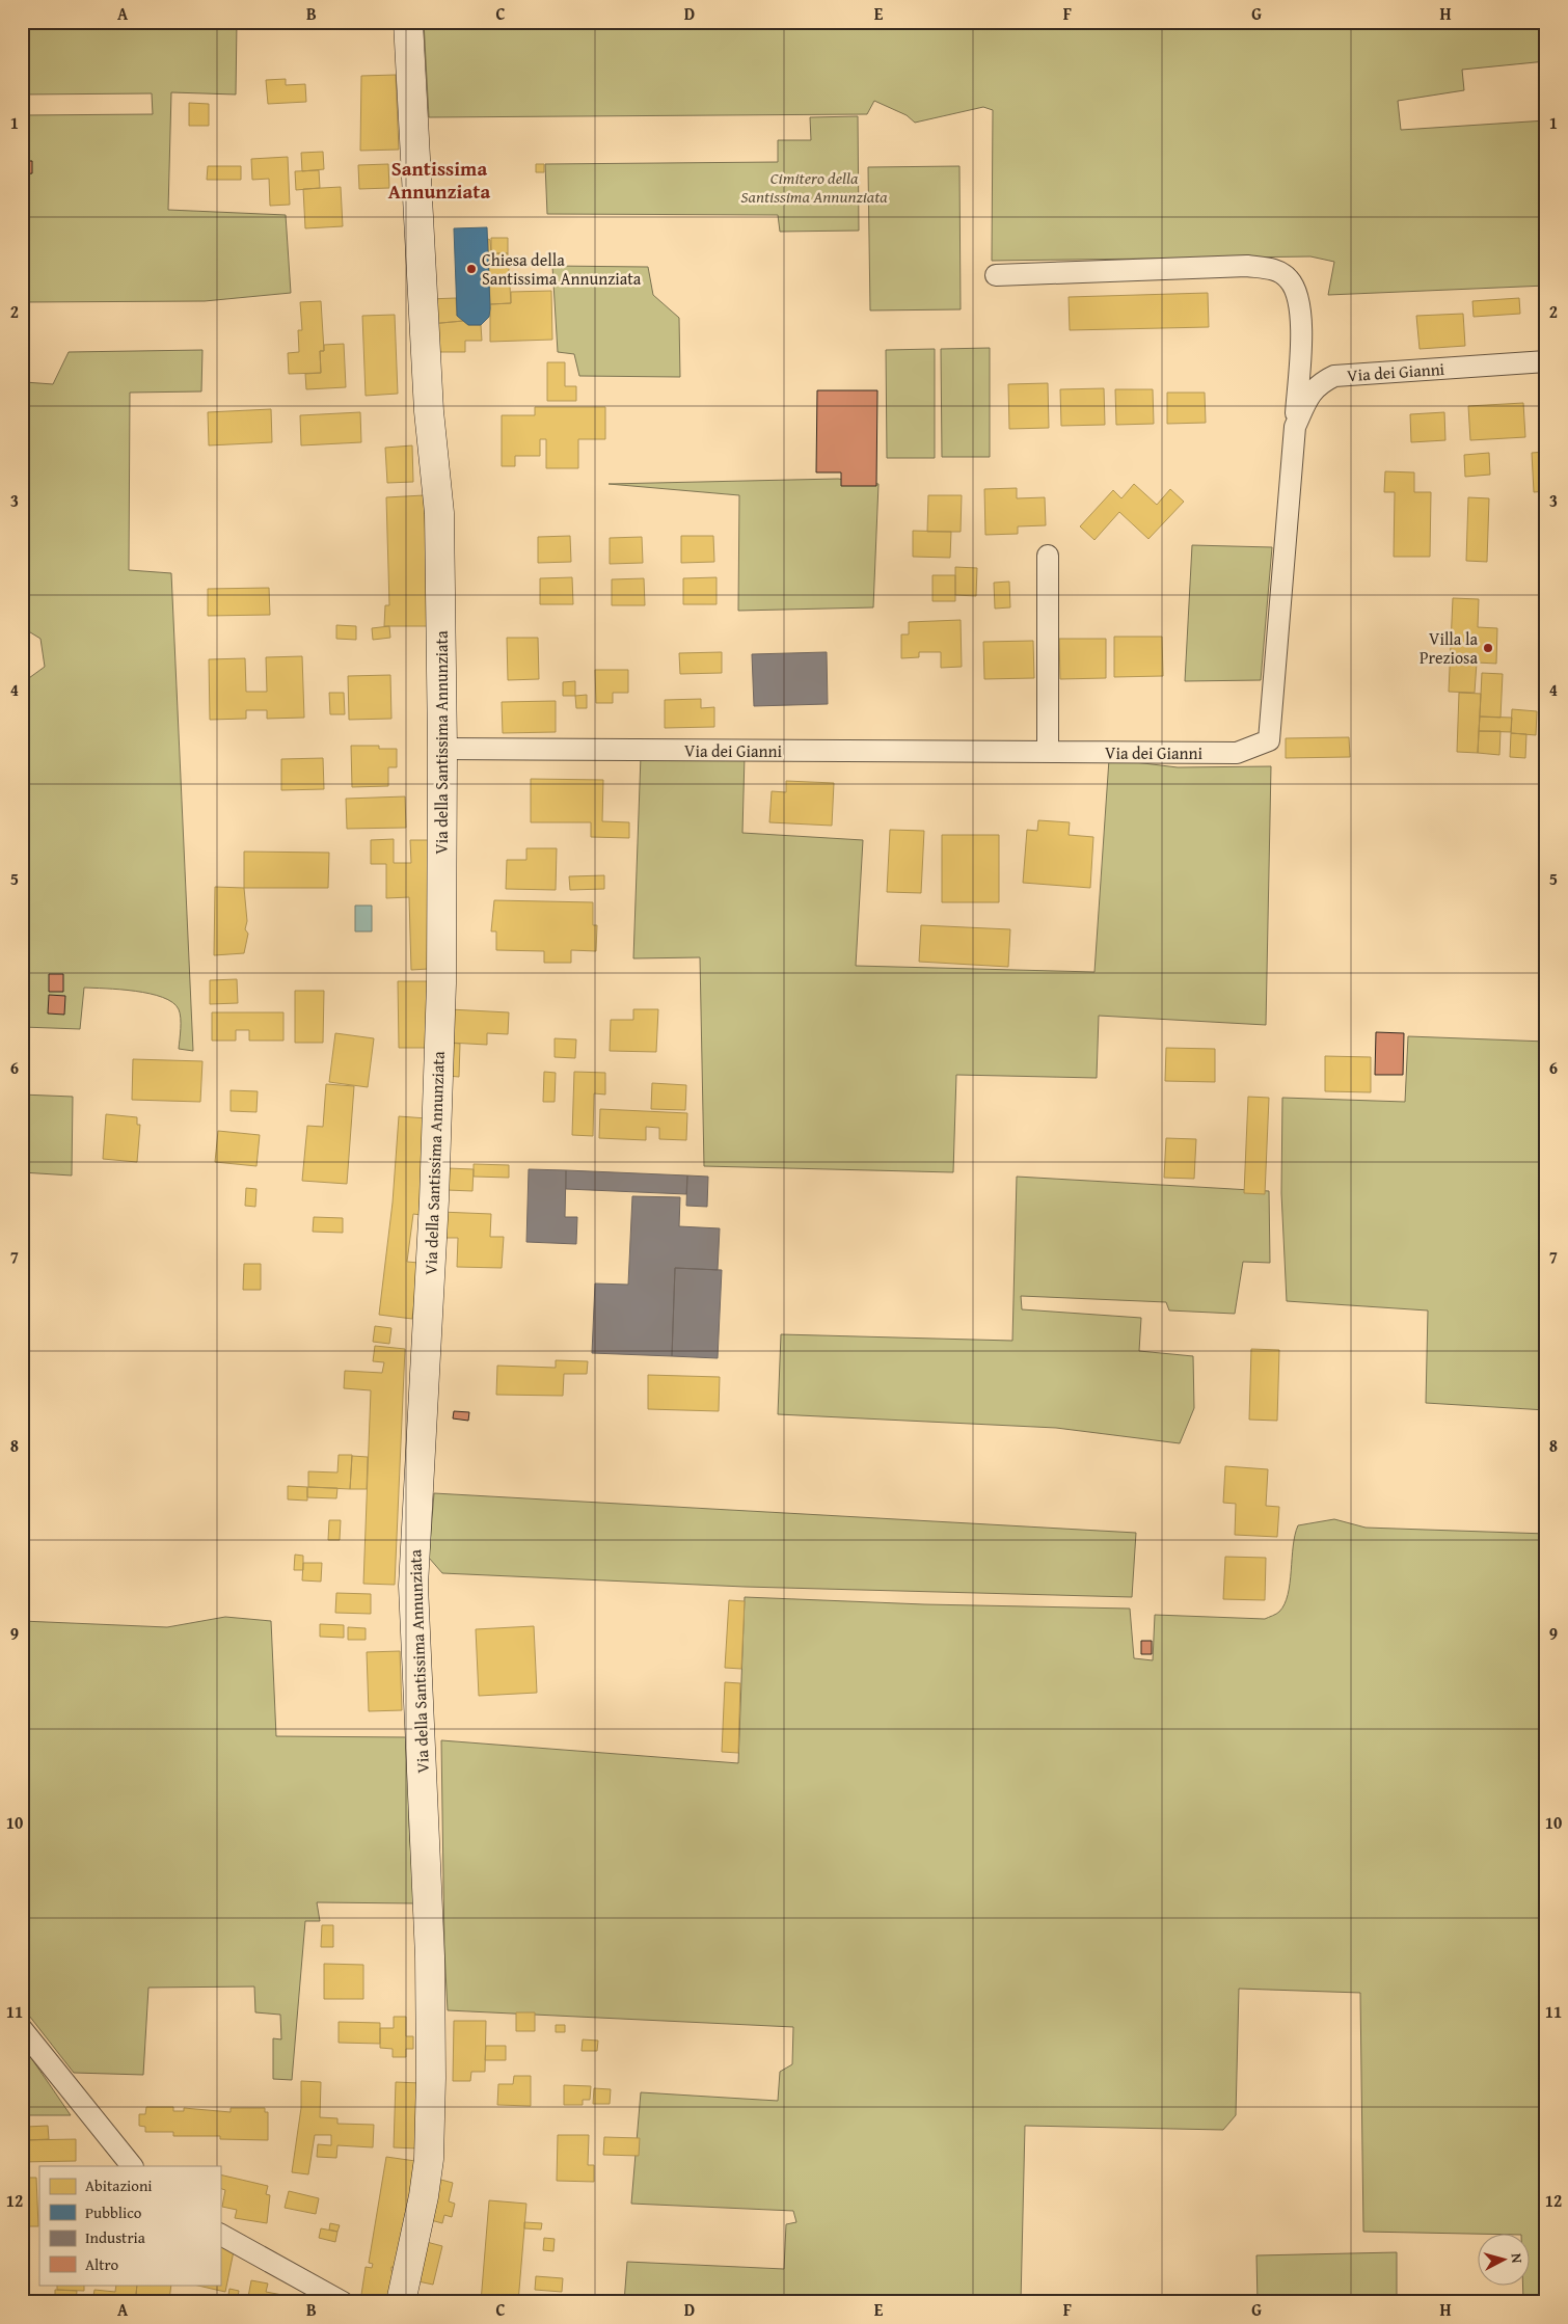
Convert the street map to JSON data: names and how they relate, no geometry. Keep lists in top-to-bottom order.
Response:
{
  "streets": {
    "street": ["Via dei Gianni", "Via della Santissima Annunziata"]
  },
  "crossings": [
    ["Via dei Gianni", "Via della Santissima Annunziata"]
  ],
  "districts": ["Santissima Annunziata"],
  "parks": ["Cimitero della Santissima Annunziata"],
  "places": ["Chiesa della Santissima Annunziata", "Villa la Preziosa"],
  "legend": [
    "Abitazioni",
    "Pubblico",
    "Industria",
    "Altro"
  ],
  "north": "right",
  "grid": {
    "columns": [
      "A",
      "B",
      "C",
      "D",
      "E",
      "F",
      "G",
      "H"
    ],
    "rows": [
      "1",
      "2",
      "3",
      "4",
      "5",
      "6",
      "7",
      "8",
      "9",
      "10",
      "11",
      "12"
    ]
  }
}
